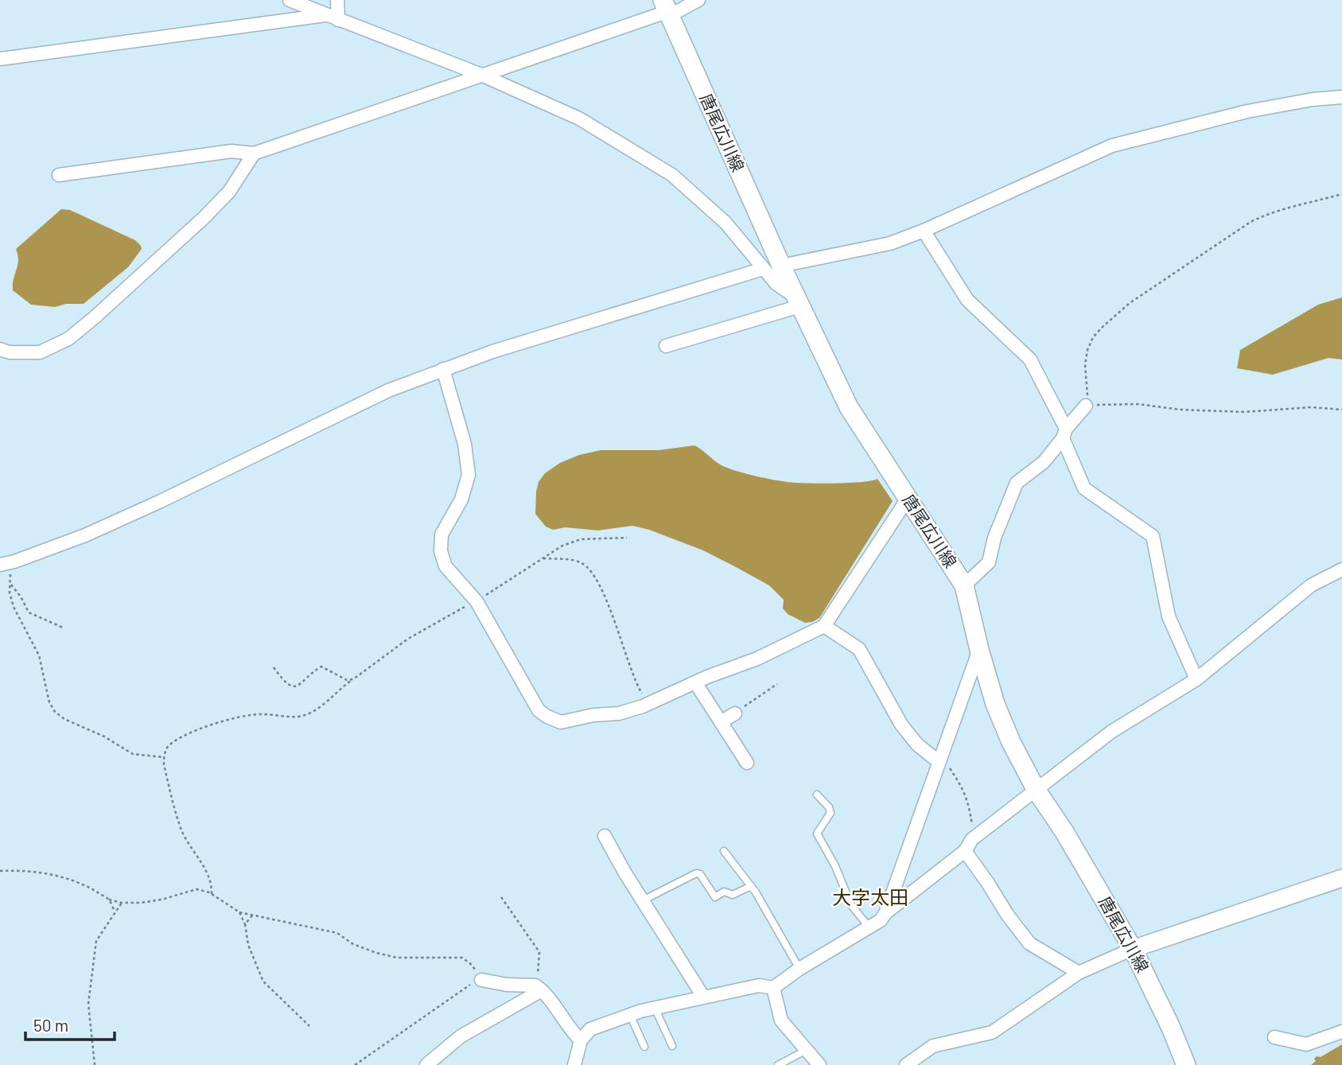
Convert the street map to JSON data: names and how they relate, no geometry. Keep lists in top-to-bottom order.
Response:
{
  "streets": {
    "main road": ["唐尾広川線"]
  },
  "districts": ["大字太田"],
  "scale_bar": "50 m"
}
